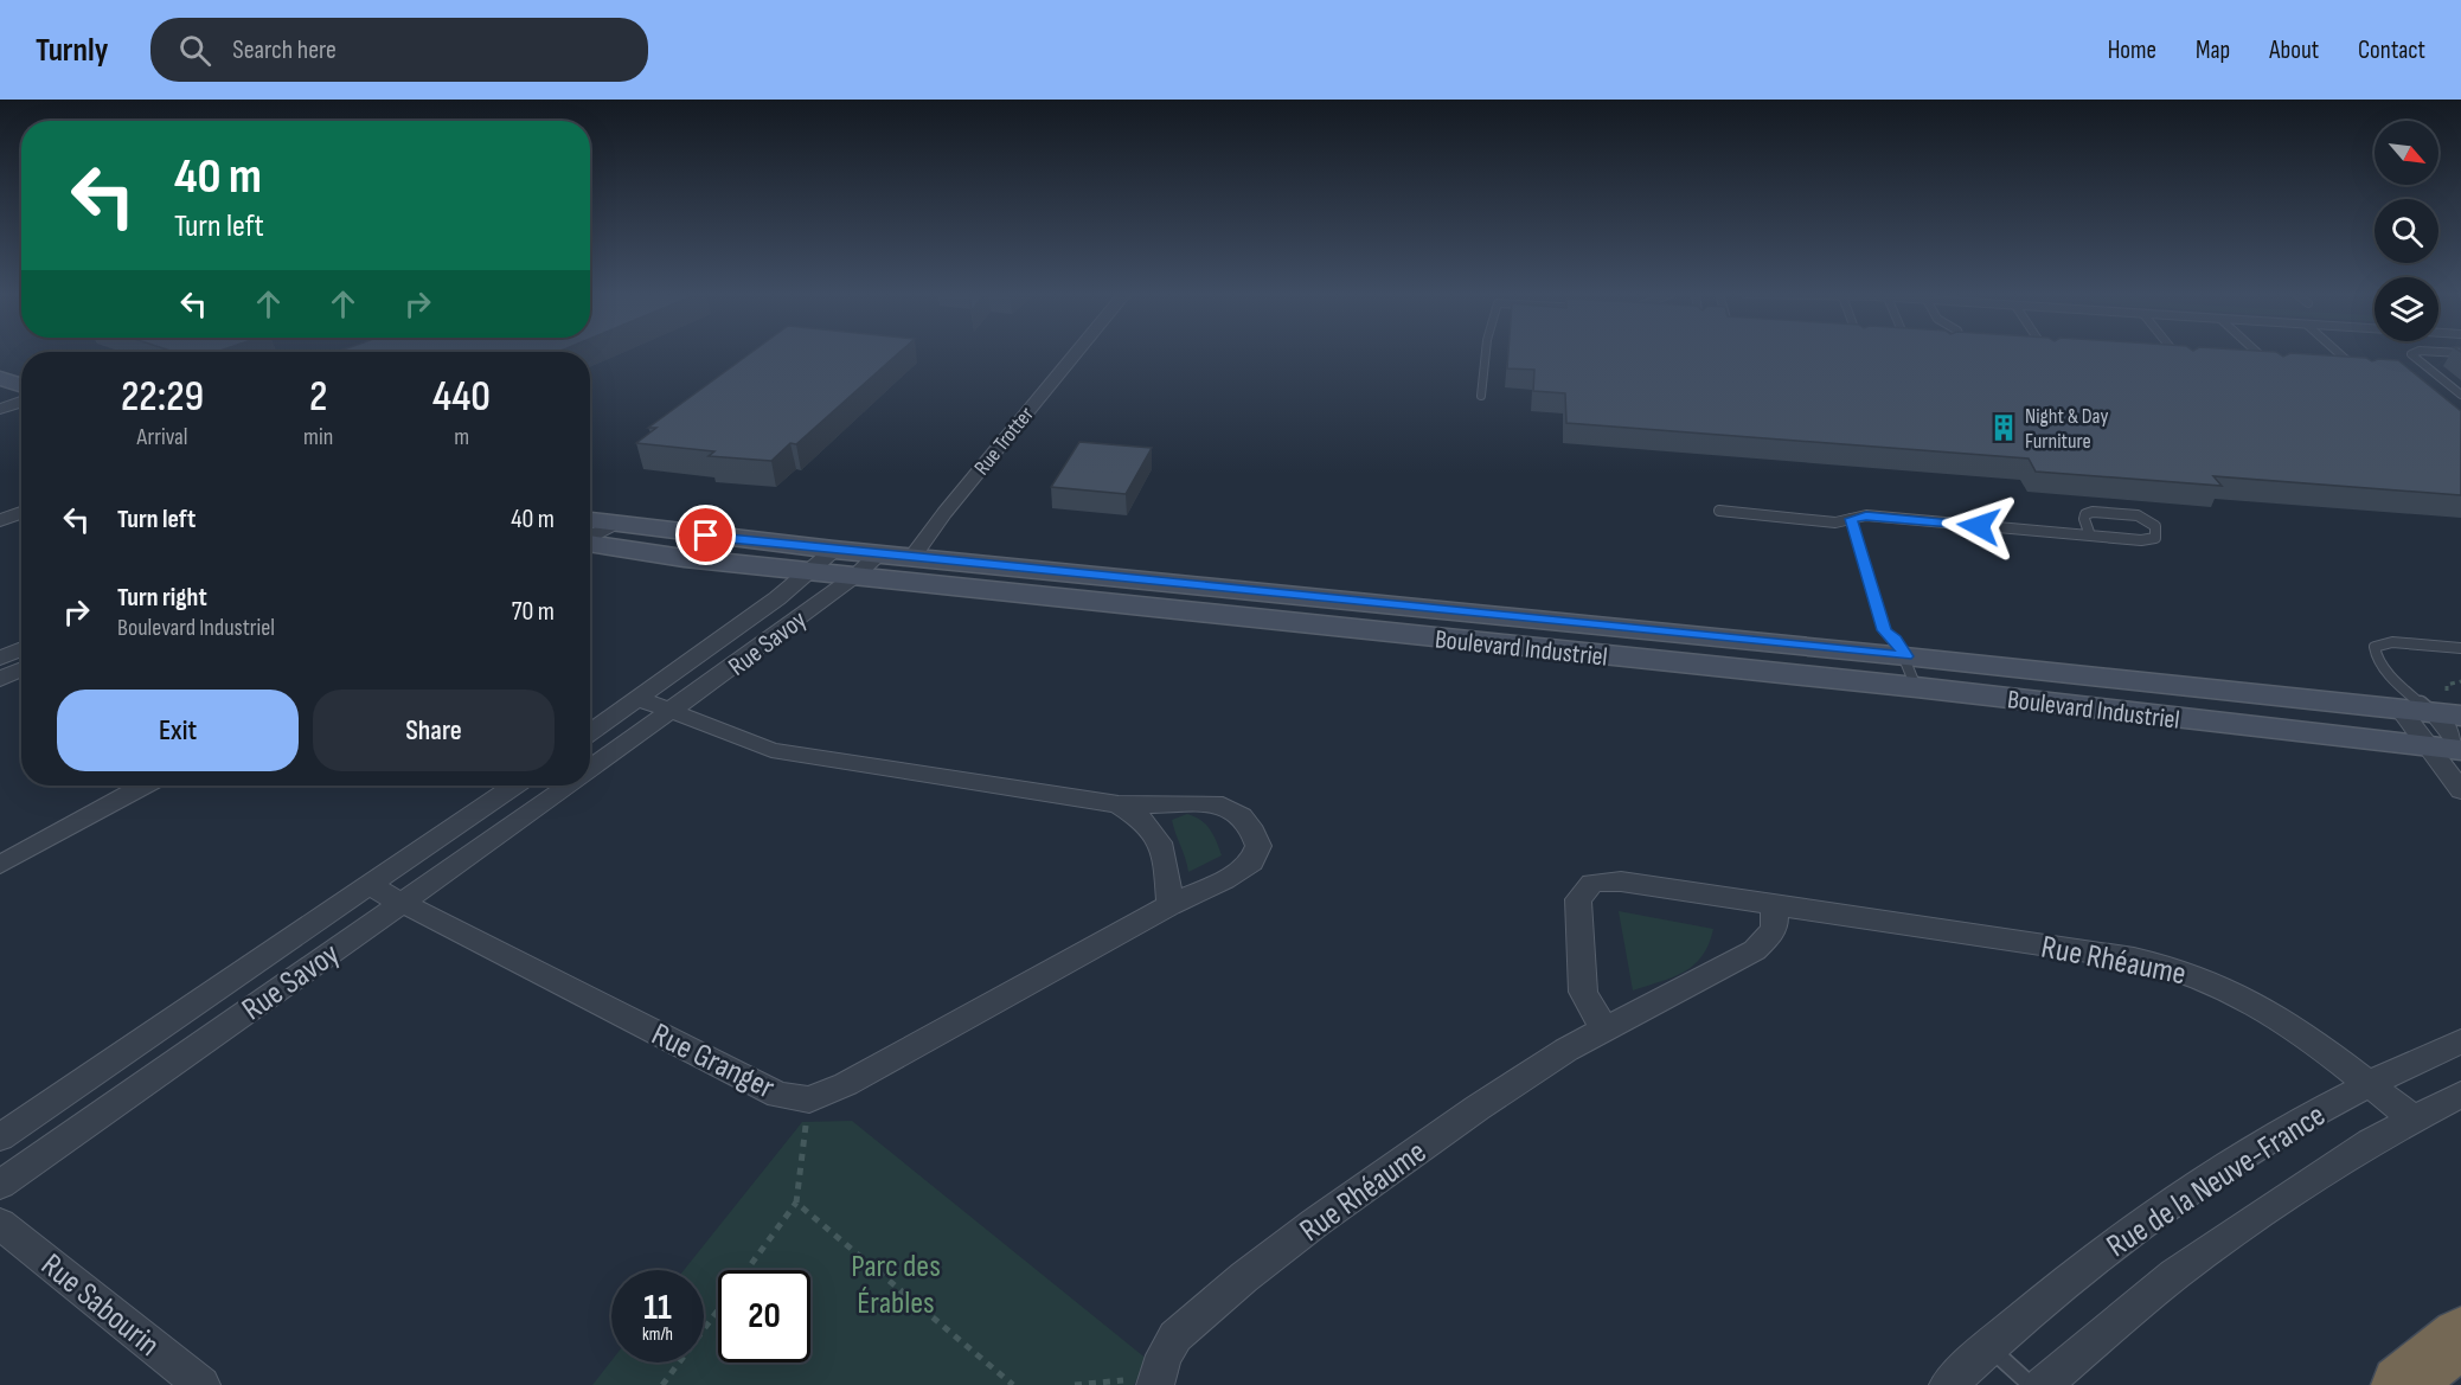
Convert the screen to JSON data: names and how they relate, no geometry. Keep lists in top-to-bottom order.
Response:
{
  "streets": {
    "street": [
      "Rue Trotter",
      "Rue Savoy",
      "Boulevard Industriel",
      "Rue Rhéaume",
      "Rue Granger",
      "Rue de la Neuve-France",
      "Rue Sabourin"
    ]
  },
  "crossings": [
    ["Rue Trotter", "Boulevard Industriel"],
    ["Rue Savoy", "Boulevard Industriel"],
    ["Rue Savoy", "Rue Granger"],
    ["Rue Rhéaume", "Rue de la Neuve-France"]
  ],
  "parks": ["Parc des Érables"],
  "places": {
    "building": ["Night & Day Furniture"]
  },
  "north": "bottom right",
  "page": {
    "header": "Turnly",
    "search": "Search here",
    "nav": [
      "Home",
      "Map",
      "About",
      "Contact"
    ],
    "turn": ["40 m", "Turn left"],
    "eta": [
      "22:29",
      "Arrival",
      "2",
      "min",
      "440",
      "m"
    ],
    "list": [
      {
        "name": "Turn left",
        "value": "40 m"
      },
      {
        "name": "Turn right",
        "note": "Boulevard Industriel",
        "value": "70 m"
      }
    ],
    "buttons": ["Exit", "Share"],
    "speed": "11 km/h",
    "limit": "20"
  }
}
